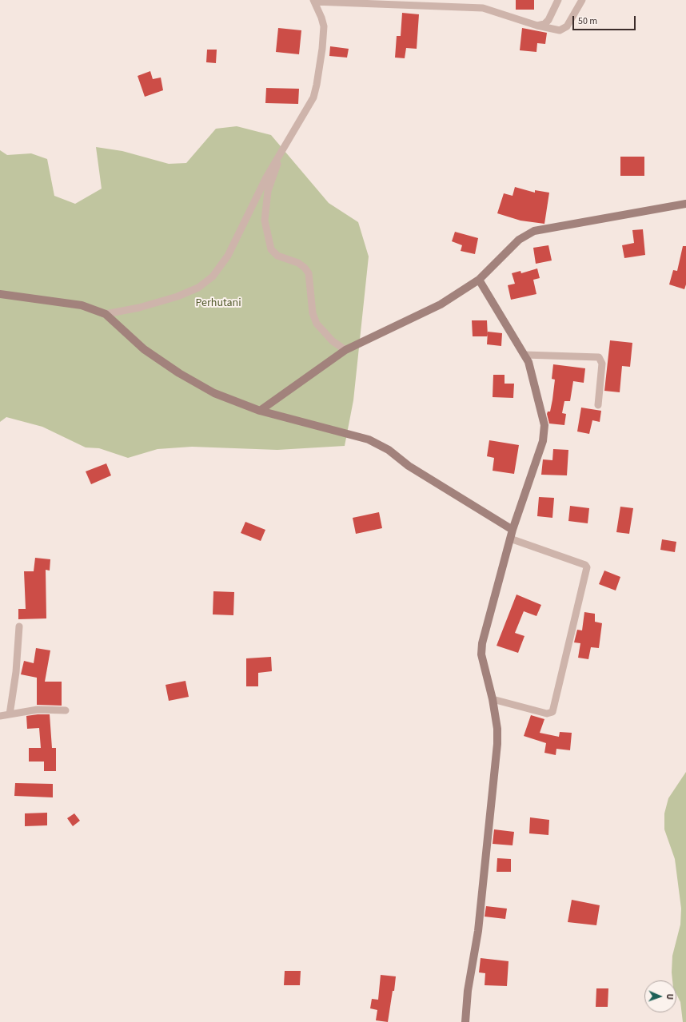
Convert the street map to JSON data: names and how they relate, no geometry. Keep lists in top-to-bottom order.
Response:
{
  "parks": ["Perhutani"],
  "scale_bar": "50 m",
  "north": "right"
}
